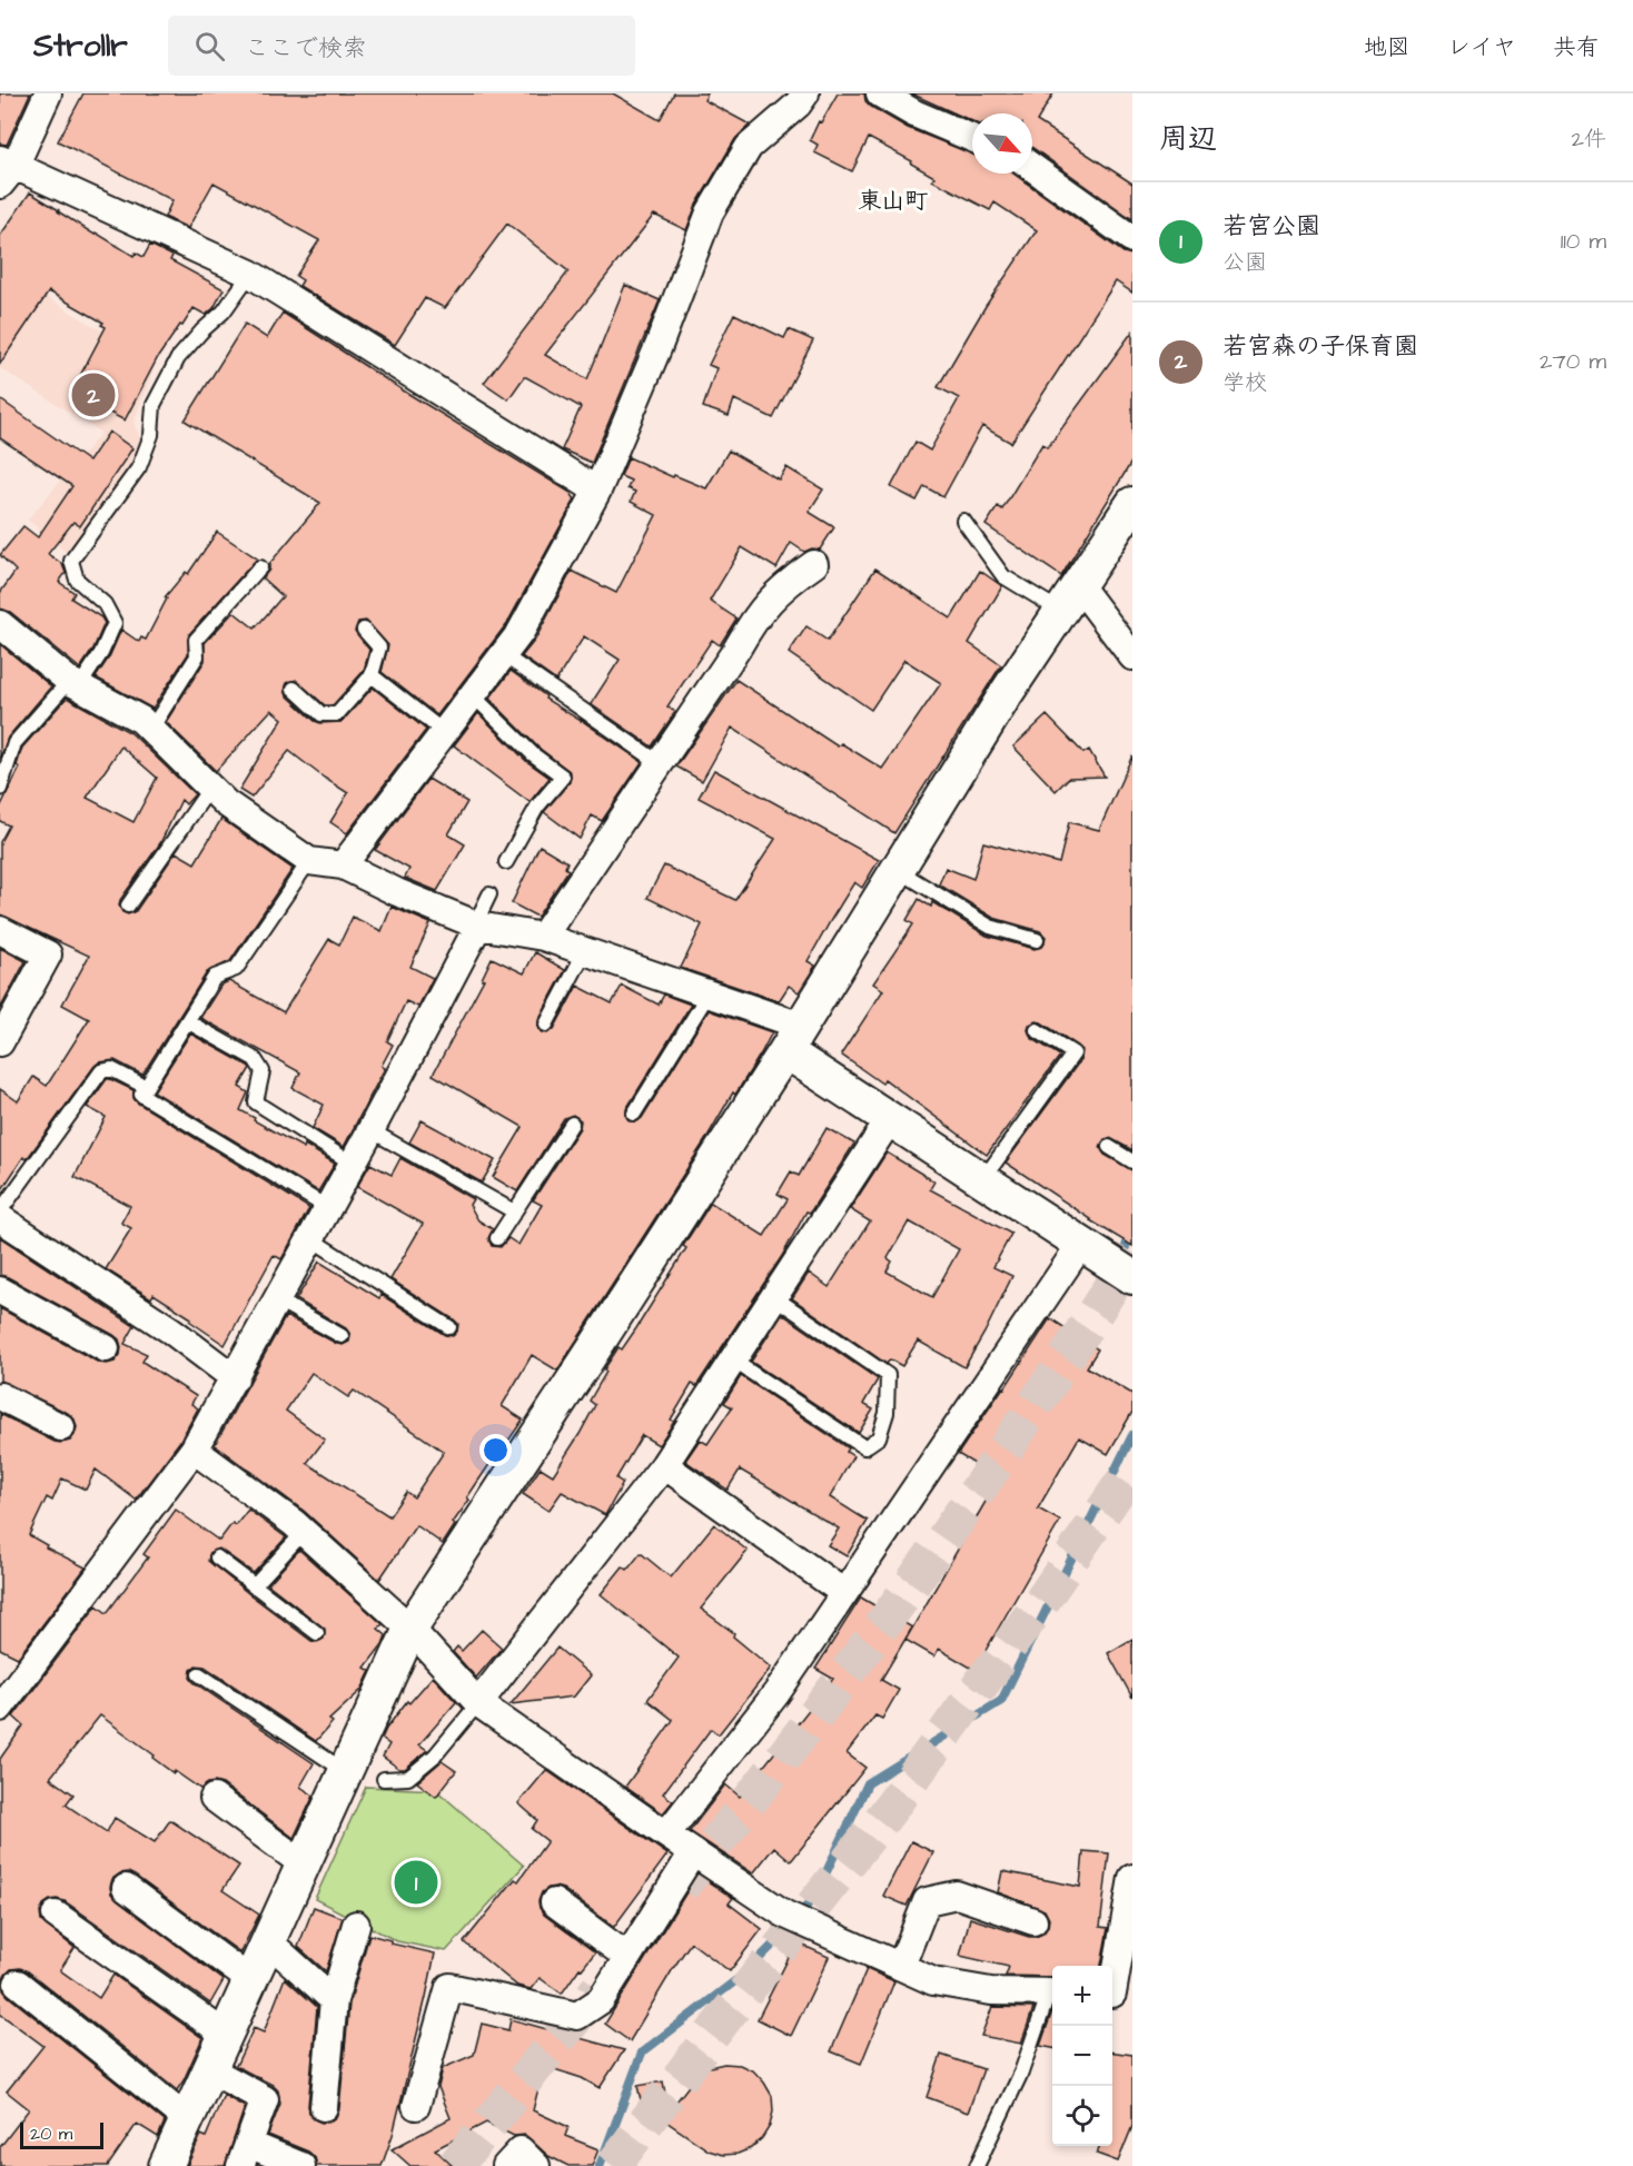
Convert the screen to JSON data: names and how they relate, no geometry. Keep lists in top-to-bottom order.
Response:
{
  "districts": ["東山町"],
  "scale_bar": "20 m",
  "north": "bottom right",
  "page": {
    "header": "Strollr",
    "search": "ここで検索",
    "nav": ["地図", "レイヤ", "共有"],
    "heading": ["周辺", "2件"],
    "list": [
      {
        "mark": "1",
        "name": "若宮公園",
        "note": "公園",
        "value": "110 m"
      },
      {
        "mark": "2",
        "name": "若宮森の子保育園",
        "note": "学校",
        "value": "270 m"
      }
    ],
    "pins": ["2", "1"],
    "map_buttons": ["+", "−"],
    "scale": "20 m"
  }
}
